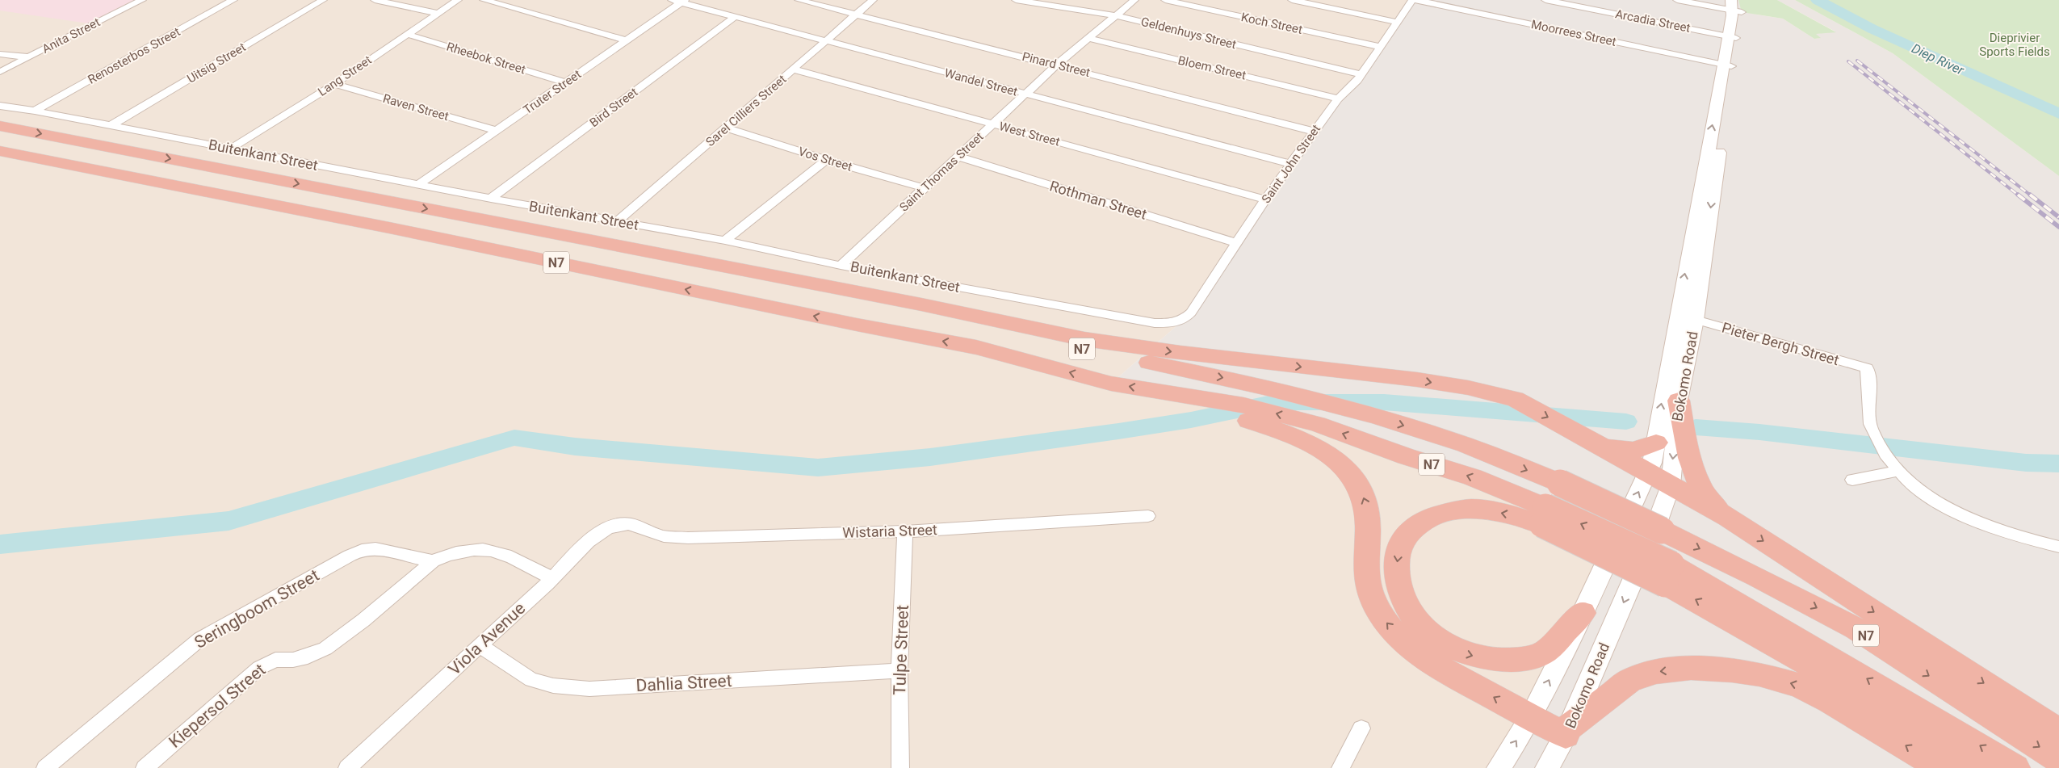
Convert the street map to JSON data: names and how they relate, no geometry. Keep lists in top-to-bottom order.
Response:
{
  "streets": {
    "highway": ["N7"],
    "main road": ["Bokomo Road"],
    "street": [
      "Arcadia Street",
      "Koch Street",
      "Geldenhuys Street",
      "Moorrees Street",
      "Anita Street",
      "Renosterbos Street",
      "Rheebok Street",
      "Uitsig Street",
      "Pinard Street",
      "Bloem Street",
      "Lang Street",
      "Wandel Street",
      "Truter Street",
      "Raven Street",
      "Bird Street",
      "Sarel Cilliers Street",
      "West Street",
      "Buitenkant Street",
      "Vos Street",
      "Saint John Street",
      "Saint Thomas Street",
      "Rothman Street",
      "Pieter Bergh Street",
      "Wistaria Street",
      "Seringboom Street",
      "Viola Avenue",
      "Tulpe Street",
      "Dahlia Street",
      "Kiepersol Street"
    ]
  },
  "crossings": [
    ["Arcadia Street", "Bokomo Road"],
    ["Koch Street", "Saint John Street"],
    ["Geldenhuys Street", "Saint John Street"],
    ["Geldenhuys Street", "Saint Thomas Street"],
    ["Moorrees Street", "Bokomo Road"],
    ["Renosterbos Street", "Buitenkant Street"],
    ["Rheebok Street", "Lang Street"],
    ["Rheebok Street", "Truter Street"],
    ["Uitsig Street", "Buitenkant Street"],
    ["Pinard Street", "Sarel Cilliers Street"],
    ["Pinard Street", "Saint John Street"],
    ["Pinard Street", "Saint Thomas Street"],
    ["Bloem Street", "Saint John Street"],
    ["Bloem Street", "Saint Thomas Street"],
    ["Lang Street", "Raven Street"],
    ["Lang Street", "Buitenkant Street"],
    ["Wandel Street", "Truter Street"],
    ["Wandel Street", "Bird Street"],
    ["Wandel Street", "Sarel Cilliers Street"],
    ["Wandel Street", "Saint John Street"],
    ["Wandel Street", "Saint Thomas Street"],
    ["Truter Street", "Raven Street"],
    ["Truter Street", "Buitenkant Street"],
    ["Bird Street", "Buitenkant Street"],
    ["Sarel Cilliers Street", "West Street"],
    ["Sarel Cilliers Street", "Buitenkant Street"],
    ["Sarel Cilliers Street", "Vos Street"],
    ["West Street", "Saint John Street"],
    ["West Street", "Saint Thomas Street"],
    ["Buitenkant Street", "Saint John Street"],
    ["Buitenkant Street", "Saint Thomas Street"],
    ["Vos Street", "Saint Thomas Street"],
    ["Saint John Street", "Rothman Street"],
    ["Saint Thomas Street", "Rothman Street"],
    ["Pieter Bergh Street", "Bokomo Road"],
    ["Wistaria Street", "Viola Avenue"],
    ["Wistaria Street", "Tulpe Street"],
    ["Seringboom Street", "Kiepersol Street"],
    ["Viola Avenue", "Dahlia Street"],
    ["Tulpe Street", "Dahlia Street"]
  ],
  "water": ["Diep River"],
  "parks": ["Dieprivier Sports Fields"]
}
